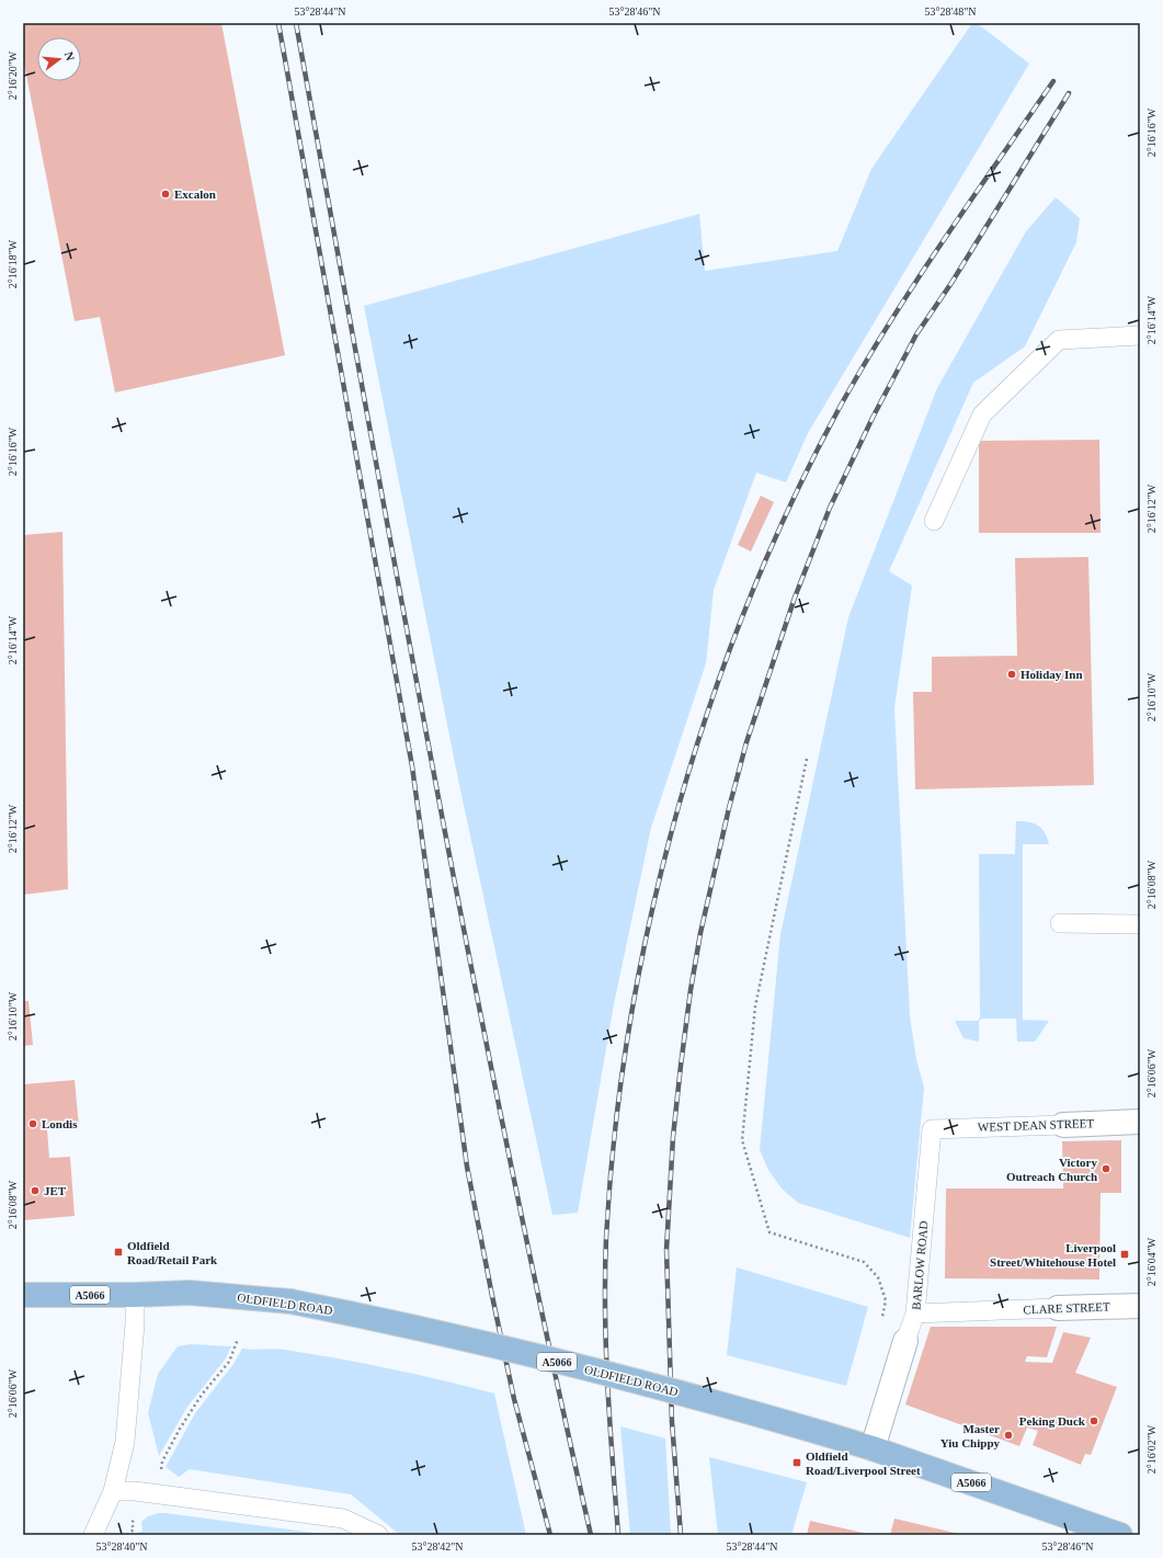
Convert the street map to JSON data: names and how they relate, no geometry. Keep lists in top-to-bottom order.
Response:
{
  "streets": {
    "main road": ["A5066", "OLDFIELD ROAD"],
    "street": ["WEST DEAN STREET", "BARLOW ROAD", "CLARE STREET"]
  },
  "crossings": [
    ["WEST DEAN STREET", "BARLOW ROAD"],
    ["BARLOW ROAD", "OLDFIELD ROAD"],
    ["BARLOW ROAD", "CLARE STREET"]
  ],
  "places": {
    "other": [
      "Excalon",
      "Holiday Inn",
      "Londis",
      "Victory Outreach Church",
      "JET",
      "Peking Duck",
      "Master Yiu Chippy"
    ],
    "transit": ["Oldfield Road/Retail Park", "Liverpool Street/Whitehouse Hotel", "Oldfield Road/Liverpool Street"]
  },
  "north": "right",
  "coordinates": [
    "53°28'44\"N",
    "53°28'46\"N",
    "53°28'48\"N",
    "2°16'20\"W",
    "2°16'16\"W",
    "2°16'18\"W",
    "2°16'14\"W",
    "2°16'12\"W",
    "2°16'10\"W",
    "2°16'08\"W",
    "2°16'06\"W",
    "2°16'04\"W",
    "2°16'02\"W",
    "53°28'40\"N",
    "53°28'42\"N"
  ]
}
